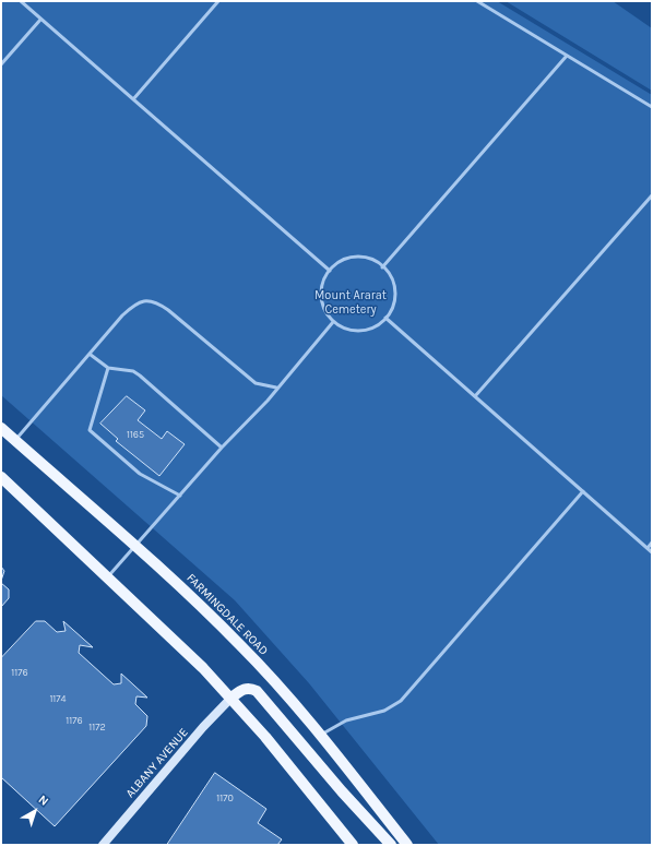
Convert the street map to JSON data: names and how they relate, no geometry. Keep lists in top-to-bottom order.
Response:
{
  "streets": {
    "main road": ["FARMINGDALE ROAD"],
    "street": ["ALBANY AVENUE"]
  },
  "parks": ["Mount Ararat Cemetery"],
  "house_numbers": [
    "1165",
    "1176",
    "1174",
    "1176",
    "1172",
    "1170"
  ],
  "north": "top right"
}
